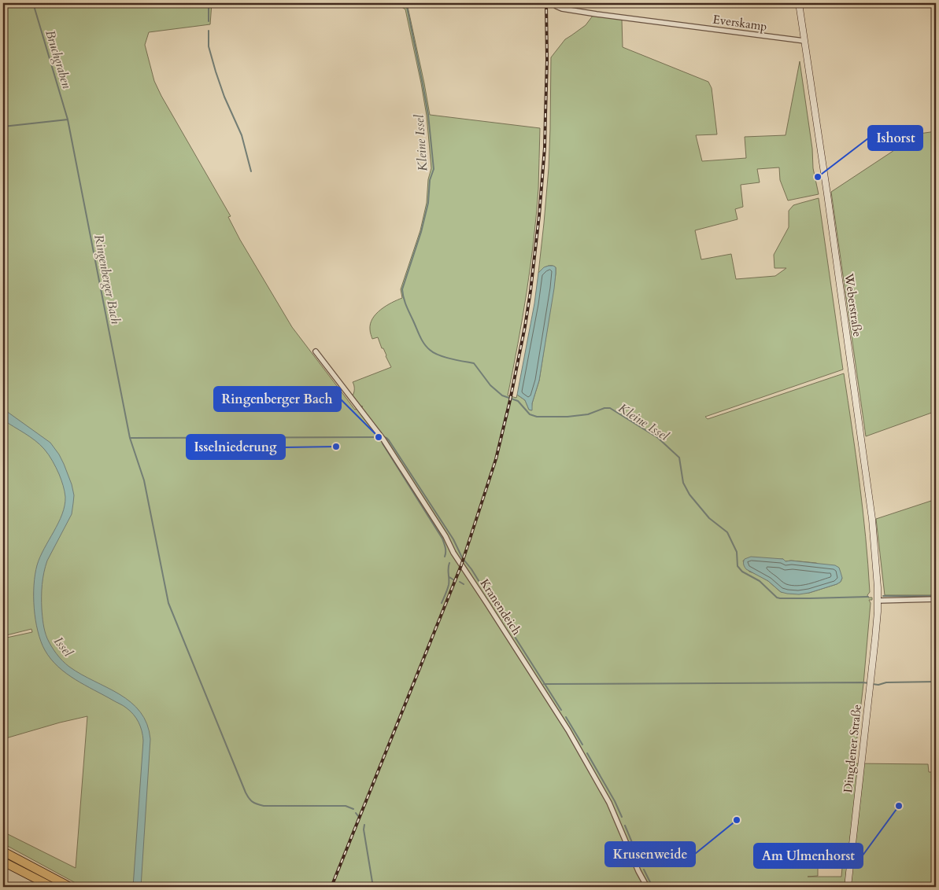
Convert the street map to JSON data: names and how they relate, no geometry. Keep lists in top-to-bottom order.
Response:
{
  "streets": {
    "main road": ["Weberstraße", "Dingdener Straße"],
    "street": ["Everskamp", "Kranendeich"]
  },
  "crossings": [
    ["Everskamp", "Weberstraße"],
    ["Weberstraße", "Dingdener Straße"]
  ],
  "water": [
    "Bruchgraben",
    "Kleine Issel",
    "Ringenberger Bach",
    "Issel"
  ],
  "places": [
    "Ishorst",
    "Ringenberger Bach",
    "Isselniederung",
    "Am Ulmenhorst",
    "Krusenweide"
  ]
}
